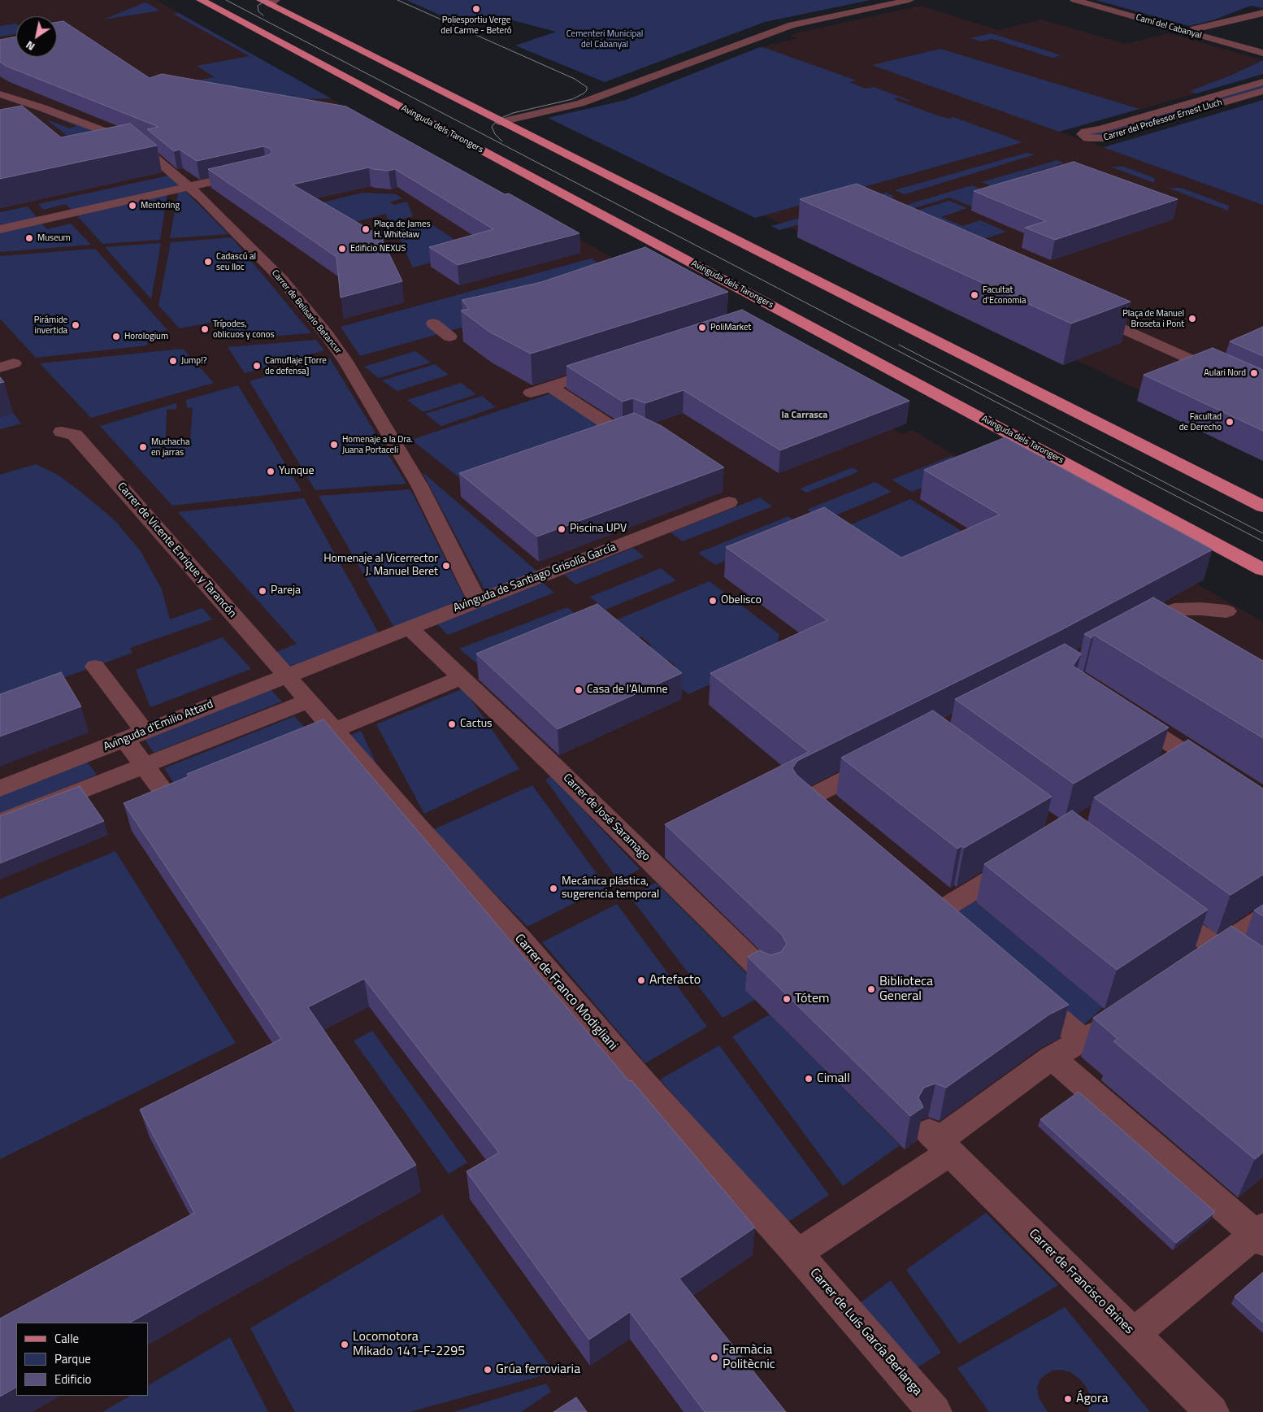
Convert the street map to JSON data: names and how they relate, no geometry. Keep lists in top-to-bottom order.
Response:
{
  "streets": {
    "main road": ["Avinguda dels Tarongers"],
    "street": [
      "Camí del Cabanyal",
      "Carrer del Professor Ernest Lluch",
      "Carrer de Belisario Betancur",
      "Carrer de Vicente Enrique y Tarancón",
      "Avinguda de Santiago Grisolía García",
      "Avinguda d'Emilio Attard",
      "Carrer de José Saramago",
      "Carrer de Franco Modigliani",
      "Carrer de Francisco Brines",
      "Carrer de Luís García Berlanga"
    ]
  },
  "crossings": [
    ["Carrer de Belisario Betancur", "Avinguda de Santiago Grisolía García"],
    ["Carrer de Vicente Enrique y Tarancón", "Avinguda de Santiago Grisolía García"],
    ["Carrer de Vicente Enrique y Tarancón", "Avinguda d'Emilio Attard"],
    ["Avinguda de Santiago Grisolía García", "Avinguda d'Emilio Attard"],
    ["Carrer de Franco Modigliani", "Carrer de Luís García Berlanga"]
  ],
  "districts": ["la Carrasca"],
  "parks": ["Cementeri Municipal del Cabanyal"],
  "places": [
    "Poliesportiu Verge del Carme - Beteró",
    "Mentoring",
    "Plaça de James H. Whitelaw",
    "Museum",
    "Edificio NEXUS",
    "Cadascú al seu lloc",
    "Facultat d'Economia",
    "Plaça de Manuel Broseta i Pont",
    "Pirámide invertida",
    "PoliMarket",
    "Trípodes, oblicuos y conos",
    "Horologium",
    "Jump!?",
    "Camuflaje [Torre de defensa]",
    "Aulari Nord",
    "Facultad de Derecho",
    "Homenaje a la Dra. Juana Portaceli",
    "Muchacha en jarras",
    "Yunque",
    "Piscina UPV",
    "Homenaje al Vicerrector J. Manuel Beret",
    "Pareja",
    "Obelisco",
    "Casa de l'Alumne",
    "Cactus",
    "Mecánica plástica, sugerencia temporal",
    "Artefacto",
    "Biblioteca General",
    "Tótem",
    "Cimall",
    "Locomotora Mikado 141-F-2295",
    "Farmàcia Politècnic",
    "Grúa ferroviaria",
    "Ágora"
  ],
  "legend": ["Calle", "Parque", "Edificio"],
  "north": "bottom left"
}
